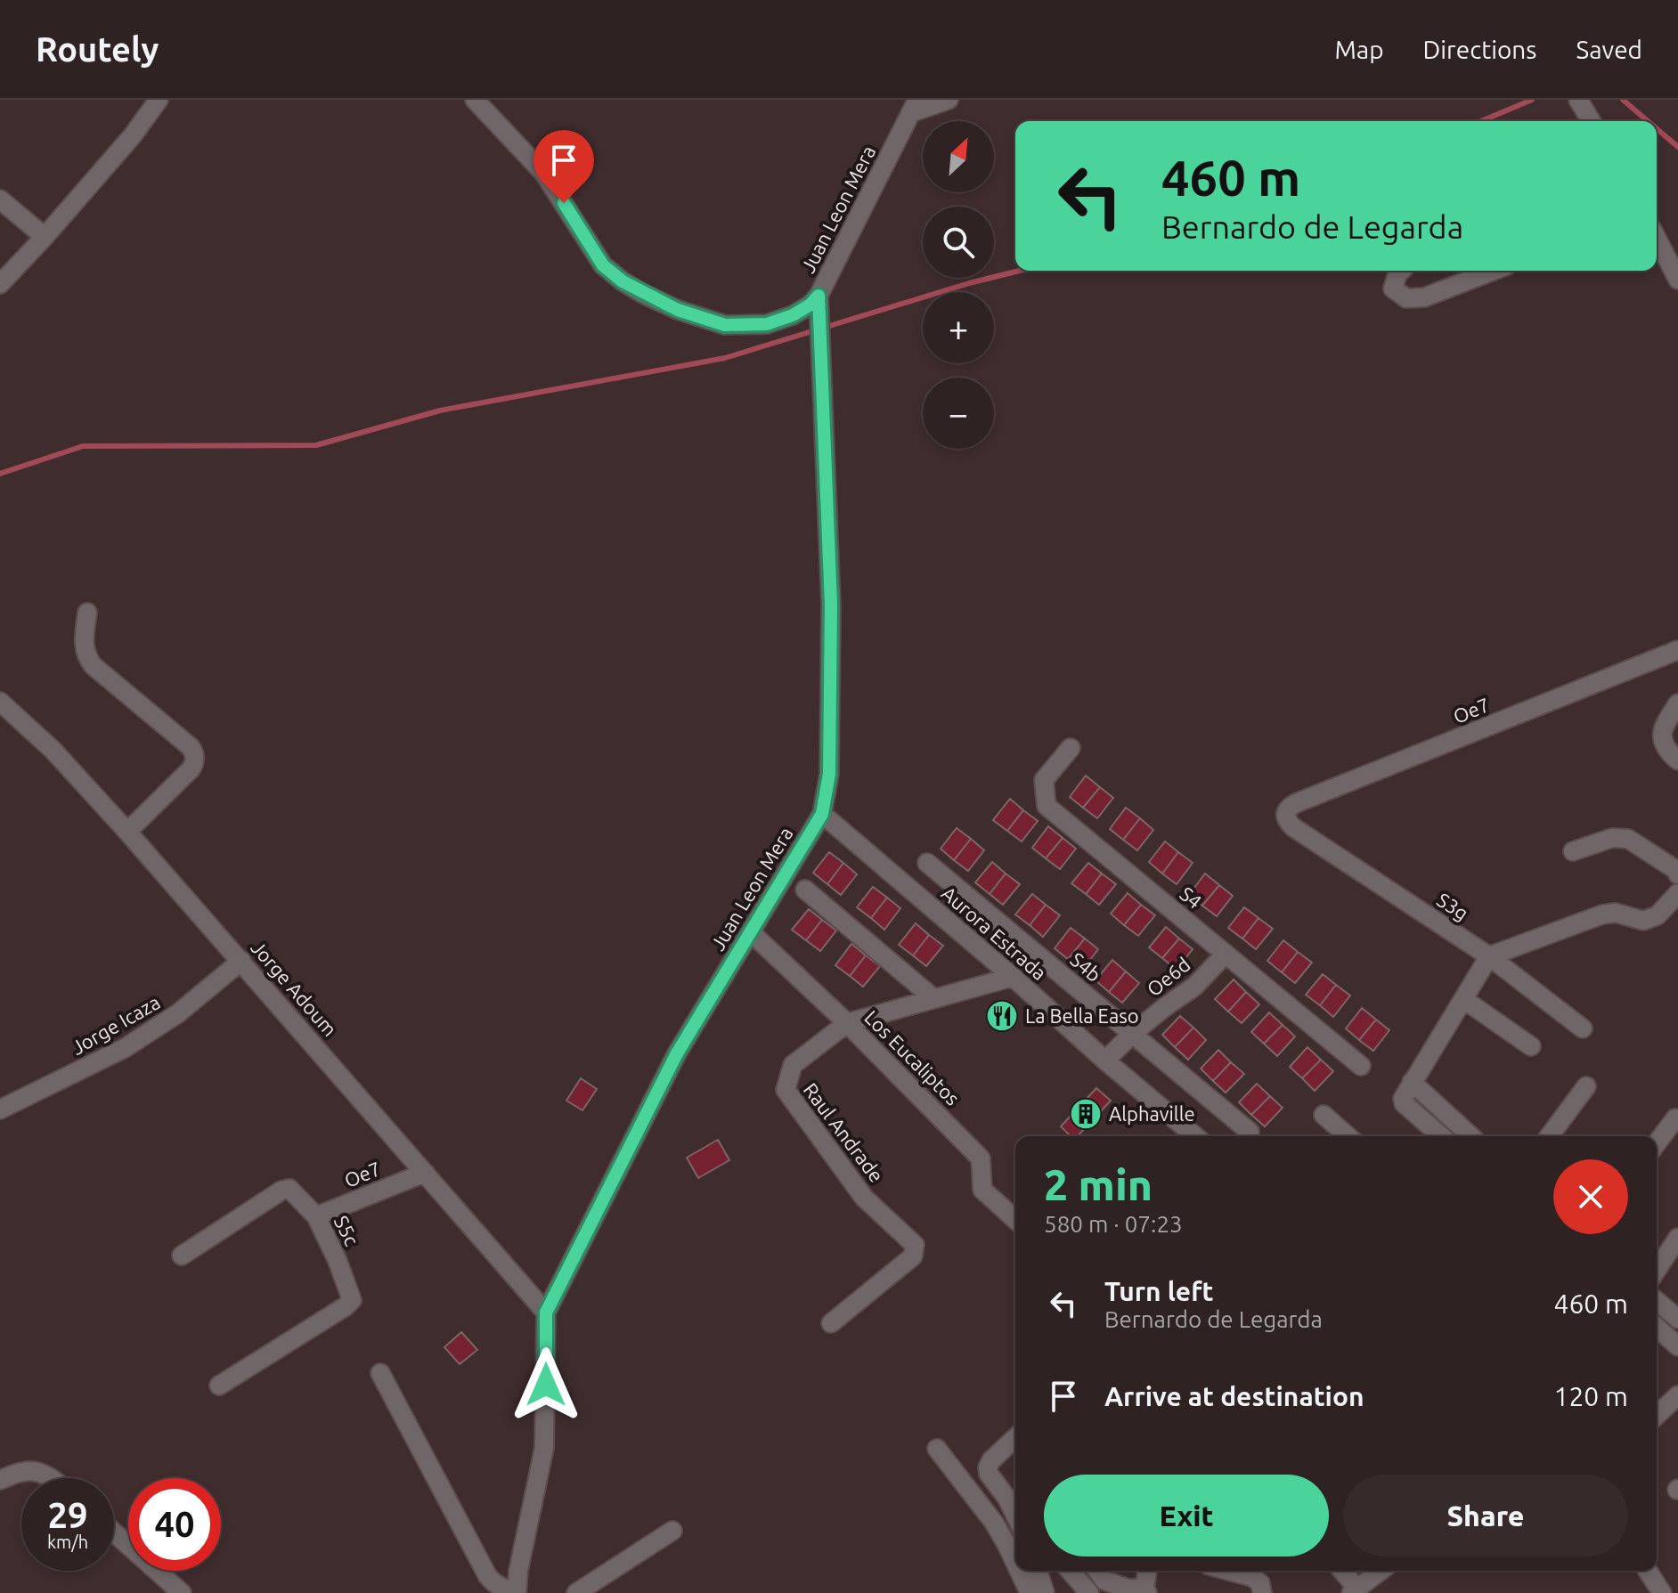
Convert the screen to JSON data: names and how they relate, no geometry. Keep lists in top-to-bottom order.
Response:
{
  "streets": {
    "street": [
      "Juan Leon Mera",
      "Oe7",
      "S4",
      "S3g",
      "Aurora Estrada",
      "S4b",
      "Oe6d",
      "Jorge Adoum",
      "Jorge Icaza",
      "Los Eucaliptos",
      "Raul Andrade",
      "S5c"
    ]
  },
  "crossings": [
    ["Juan Leon Mera", "Aurora Estrada"],
    ["Juan Leon Mera", "Jorge Adoum"],
    ["Juan Leon Mera", "Los Eucaliptos"],
    ["Oe7", "S3g"],
    ["Oe7", "Jorge Adoum"],
    ["Oe7", "S5c"],
    ["S4", "Oe6d"],
    ["Aurora Estrada", "Oe6d"],
    ["Aurora Estrada", "Raul Andrade"],
    ["S4b", "Oe6d"],
    ["Jorge Adoum", "Jorge Icaza"],
    ["Los Eucaliptos", "Raul Andrade"]
  ],
  "places": {
    "restaurant": ["La Bella Easo"],
    "building": ["Alphaville"]
  },
  "north": "top right",
  "page": {
    "header": "Routely",
    "nav": ["Map", "Directions", "Saved"],
    "map_buttons": ["+", "−"],
    "turn": ["460 m", "Bernardo de Legarda"],
    "heading": ["2 min", "580 m · 07:23"],
    "list": [
      {
        "name": "Turn left",
        "note": "Bernardo de Legarda",
        "value": "460 m"
      },
      {
        "name": "Arrive at destination",
        "value": "120 m"
      }
    ],
    "buttons": ["Exit", "Share"],
    "speed": "29 km/h",
    "limit": "40"
  }
}
